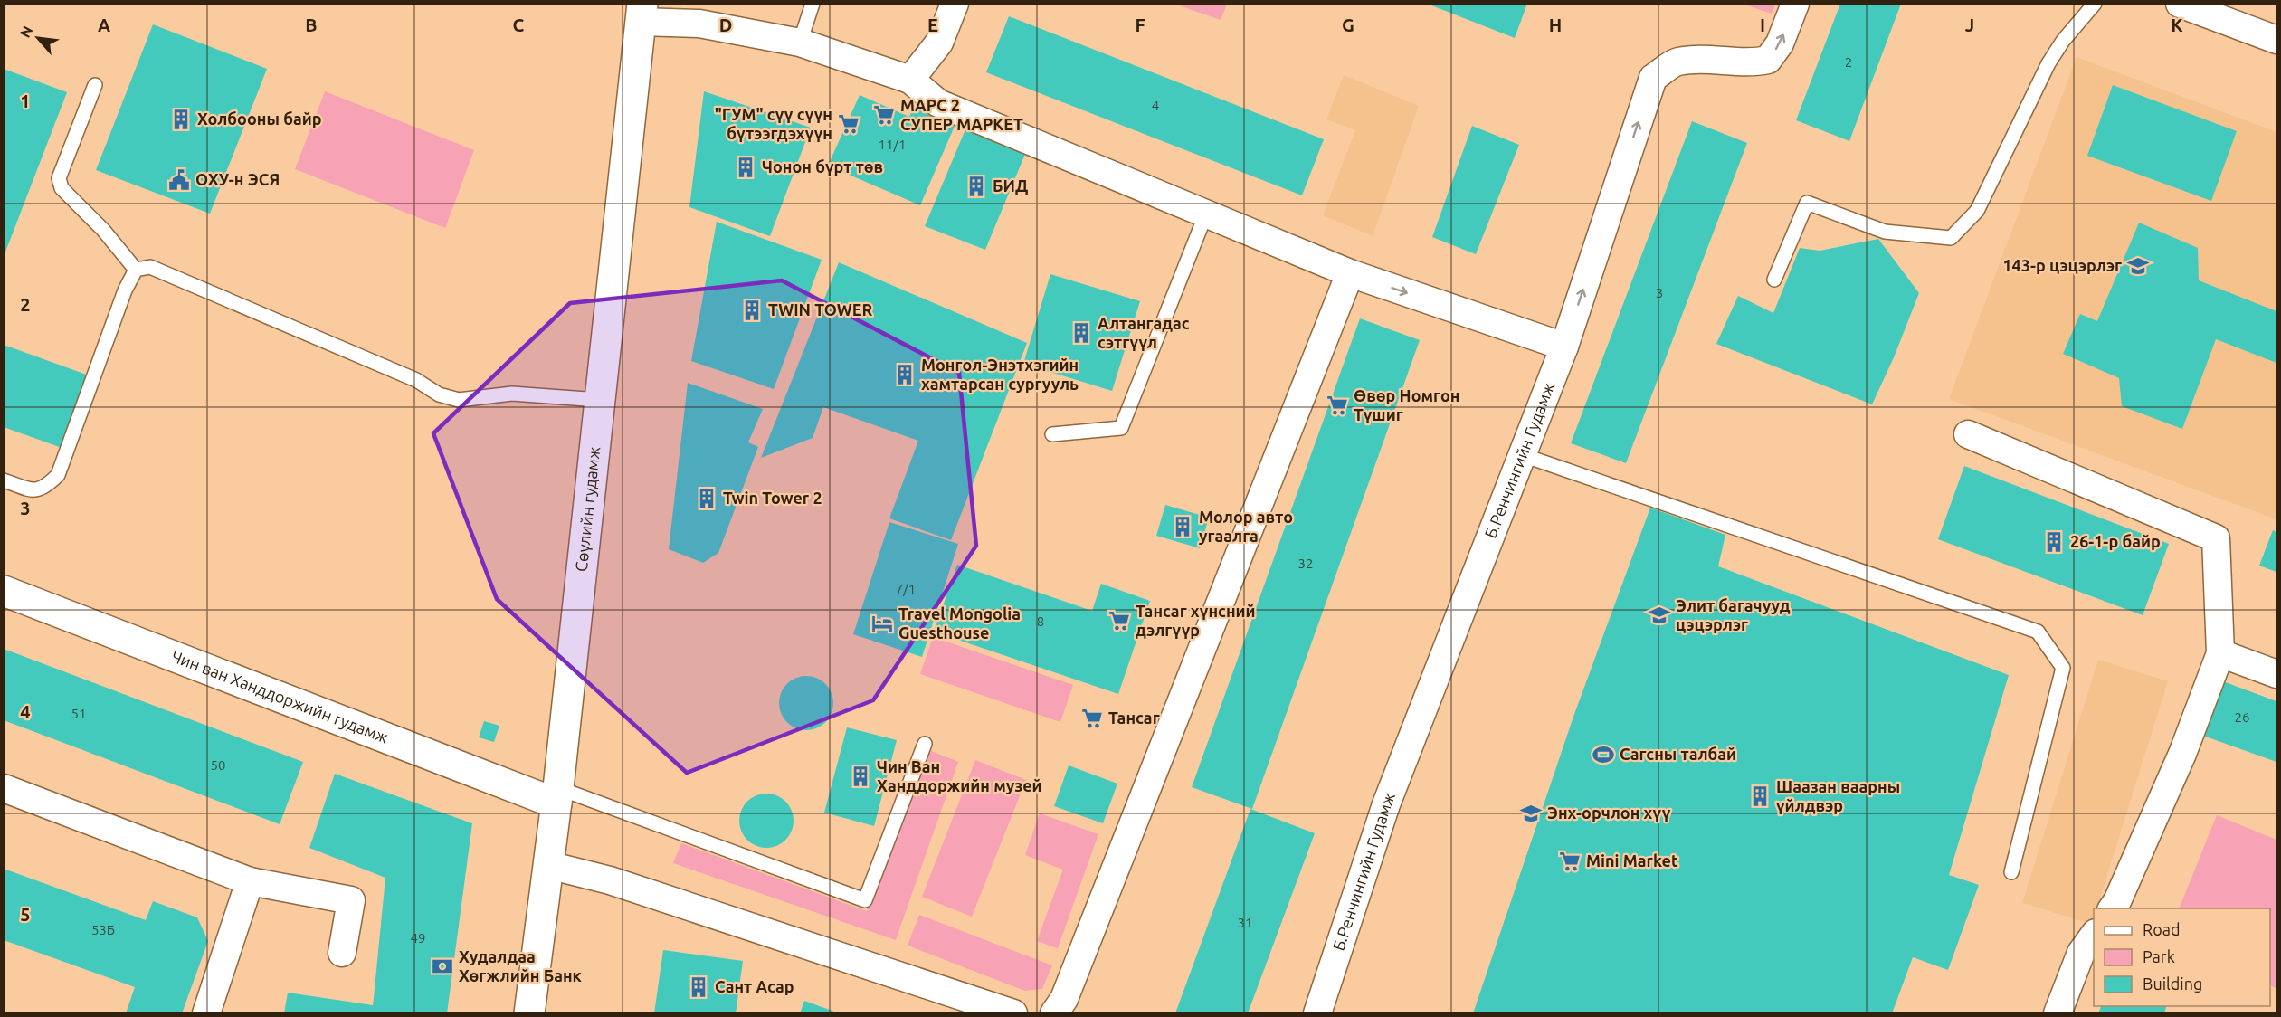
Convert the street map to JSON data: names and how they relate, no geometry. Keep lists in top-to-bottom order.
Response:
{
  "streets": {
    "main road": ["Сөүлийн гудамж", "Чин ван Ханддоржийн гудамж"],
    "street": ["Б.Ренчингийн Гудамж"]
  },
  "crossings": [
    ["Сөүлийн гудамж", "Чин ван Ханддоржийн гудамж"]
  ],
  "one_way": ["Б.Ренчингийн Гудамж"],
  "places": {
    "supermarket": [
      "МАРС 2 СУПЕР МАРКЕТ",
      "\"ГУМ\" сүү сүүн бүтээгдэхүүн",
      "Өвөр Номгон Түшиг",
      "Тансаг хүнсний дэлгүүр",
      "Тансаг",
      "Mini Market"
    ],
    "building": [
      "Холбооны байр",
      "Чонон бүрт төв",
      "БИД",
      "TWIN TOWER",
      "Алтангадас сэтгүүл",
      "Монгол-Энэтхэгийн хамтарсан сургууль",
      "Twin Tower 2",
      "Молор авто угаалга",
      "26-1-р байр",
      "Чин Ван Ханддоржийн музей",
      "Шаазан ваарны үйлдвэр",
      "Сант Асар"
    ],
    "public building": ["ОХУ-н ЭСЯ"],
    "school or university": ["143-р цэцэрлэг", "Элит багачууд цэцэрлэг", "Энх-орчлон хүү"],
    "hotel": ["Travel Mongolia Guesthouse"],
    "sports": ["Сагсны талбай"],
    "bank": ["Худалдаа Хөгжлийн Банк"]
  },
  "house_numbers": [
    "2",
    "4",
    "11/1",
    "3",
    "32",
    "7/1",
    "8",
    "51",
    "26",
    "50",
    "31",
    "53Б",
    "49"
  ],
  "legend": ["Road", "Park", "Building"],
  "north": "top left",
  "grid": {
    "columns": [
      "A",
      "B",
      "C",
      "D",
      "E",
      "F",
      "G",
      "H",
      "I",
      "J",
      "K"
    ],
    "rows": [
      "1",
      "2",
      "3",
      "4",
      "5"
    ]
  }
}
